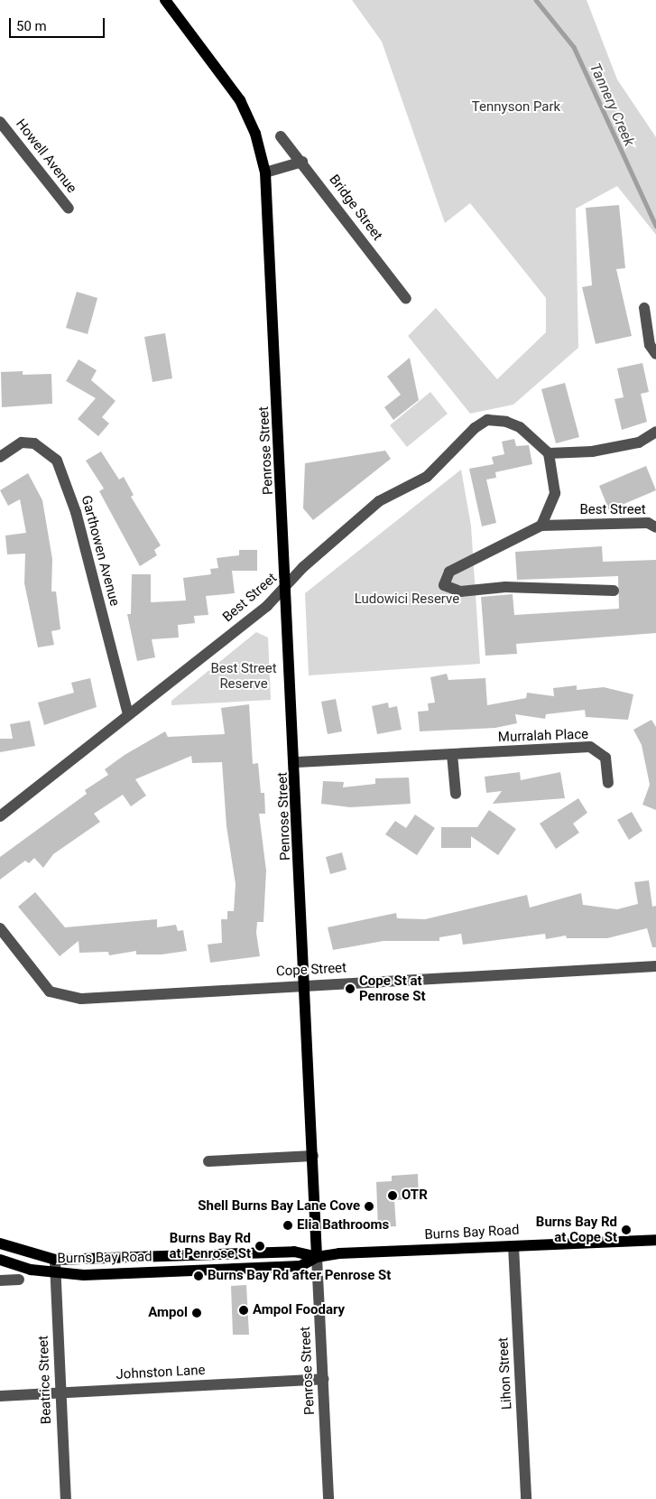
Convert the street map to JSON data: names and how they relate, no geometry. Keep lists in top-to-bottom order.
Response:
{
  "streets": {
    "main road": ["Penrose Street", "Burns Bay Road"],
    "street": [
      "Howell Avenue",
      "Bridge Street",
      "Best Street",
      "Garthowen Avenue",
      "Murralah Place",
      "Cope Street",
      "Johnston Lane",
      "Lihon Street",
      "Beatrice Street"
    ]
  },
  "crossings": [
    ["Penrose Street", "Best Street"],
    ["Penrose Street", "Murralah Place"],
    ["Penrose Street", "Cope Street"],
    ["Penrose Street", "Burns Bay Road"],
    ["Penrose Street", "Johnston Lane"],
    ["Best Street", "Garthowen Avenue"],
    ["Burns Bay Road", "Lihon Street"],
    ["Burns Bay Road", "Beatrice Street"],
    ["Johnston Lane", "Beatrice Street"]
  ],
  "water": ["Tannery Creek"],
  "parks": ["Tennyson Park", "Ludowici Reserve", "Best Street Reserve"],
  "places": [
    "Cope St at Penrose St",
    "OTR",
    "Shell Burns Bay Lane Cove",
    "Elia Bathrooms",
    "Burns Bay Rd at Cope St",
    "Burns Bay Rd at Penrose St",
    "Burns Bay Rd after Penrose St",
    "Ampol Foodary",
    "Ampol"
  ],
  "scale_bar": "50 m"
}
